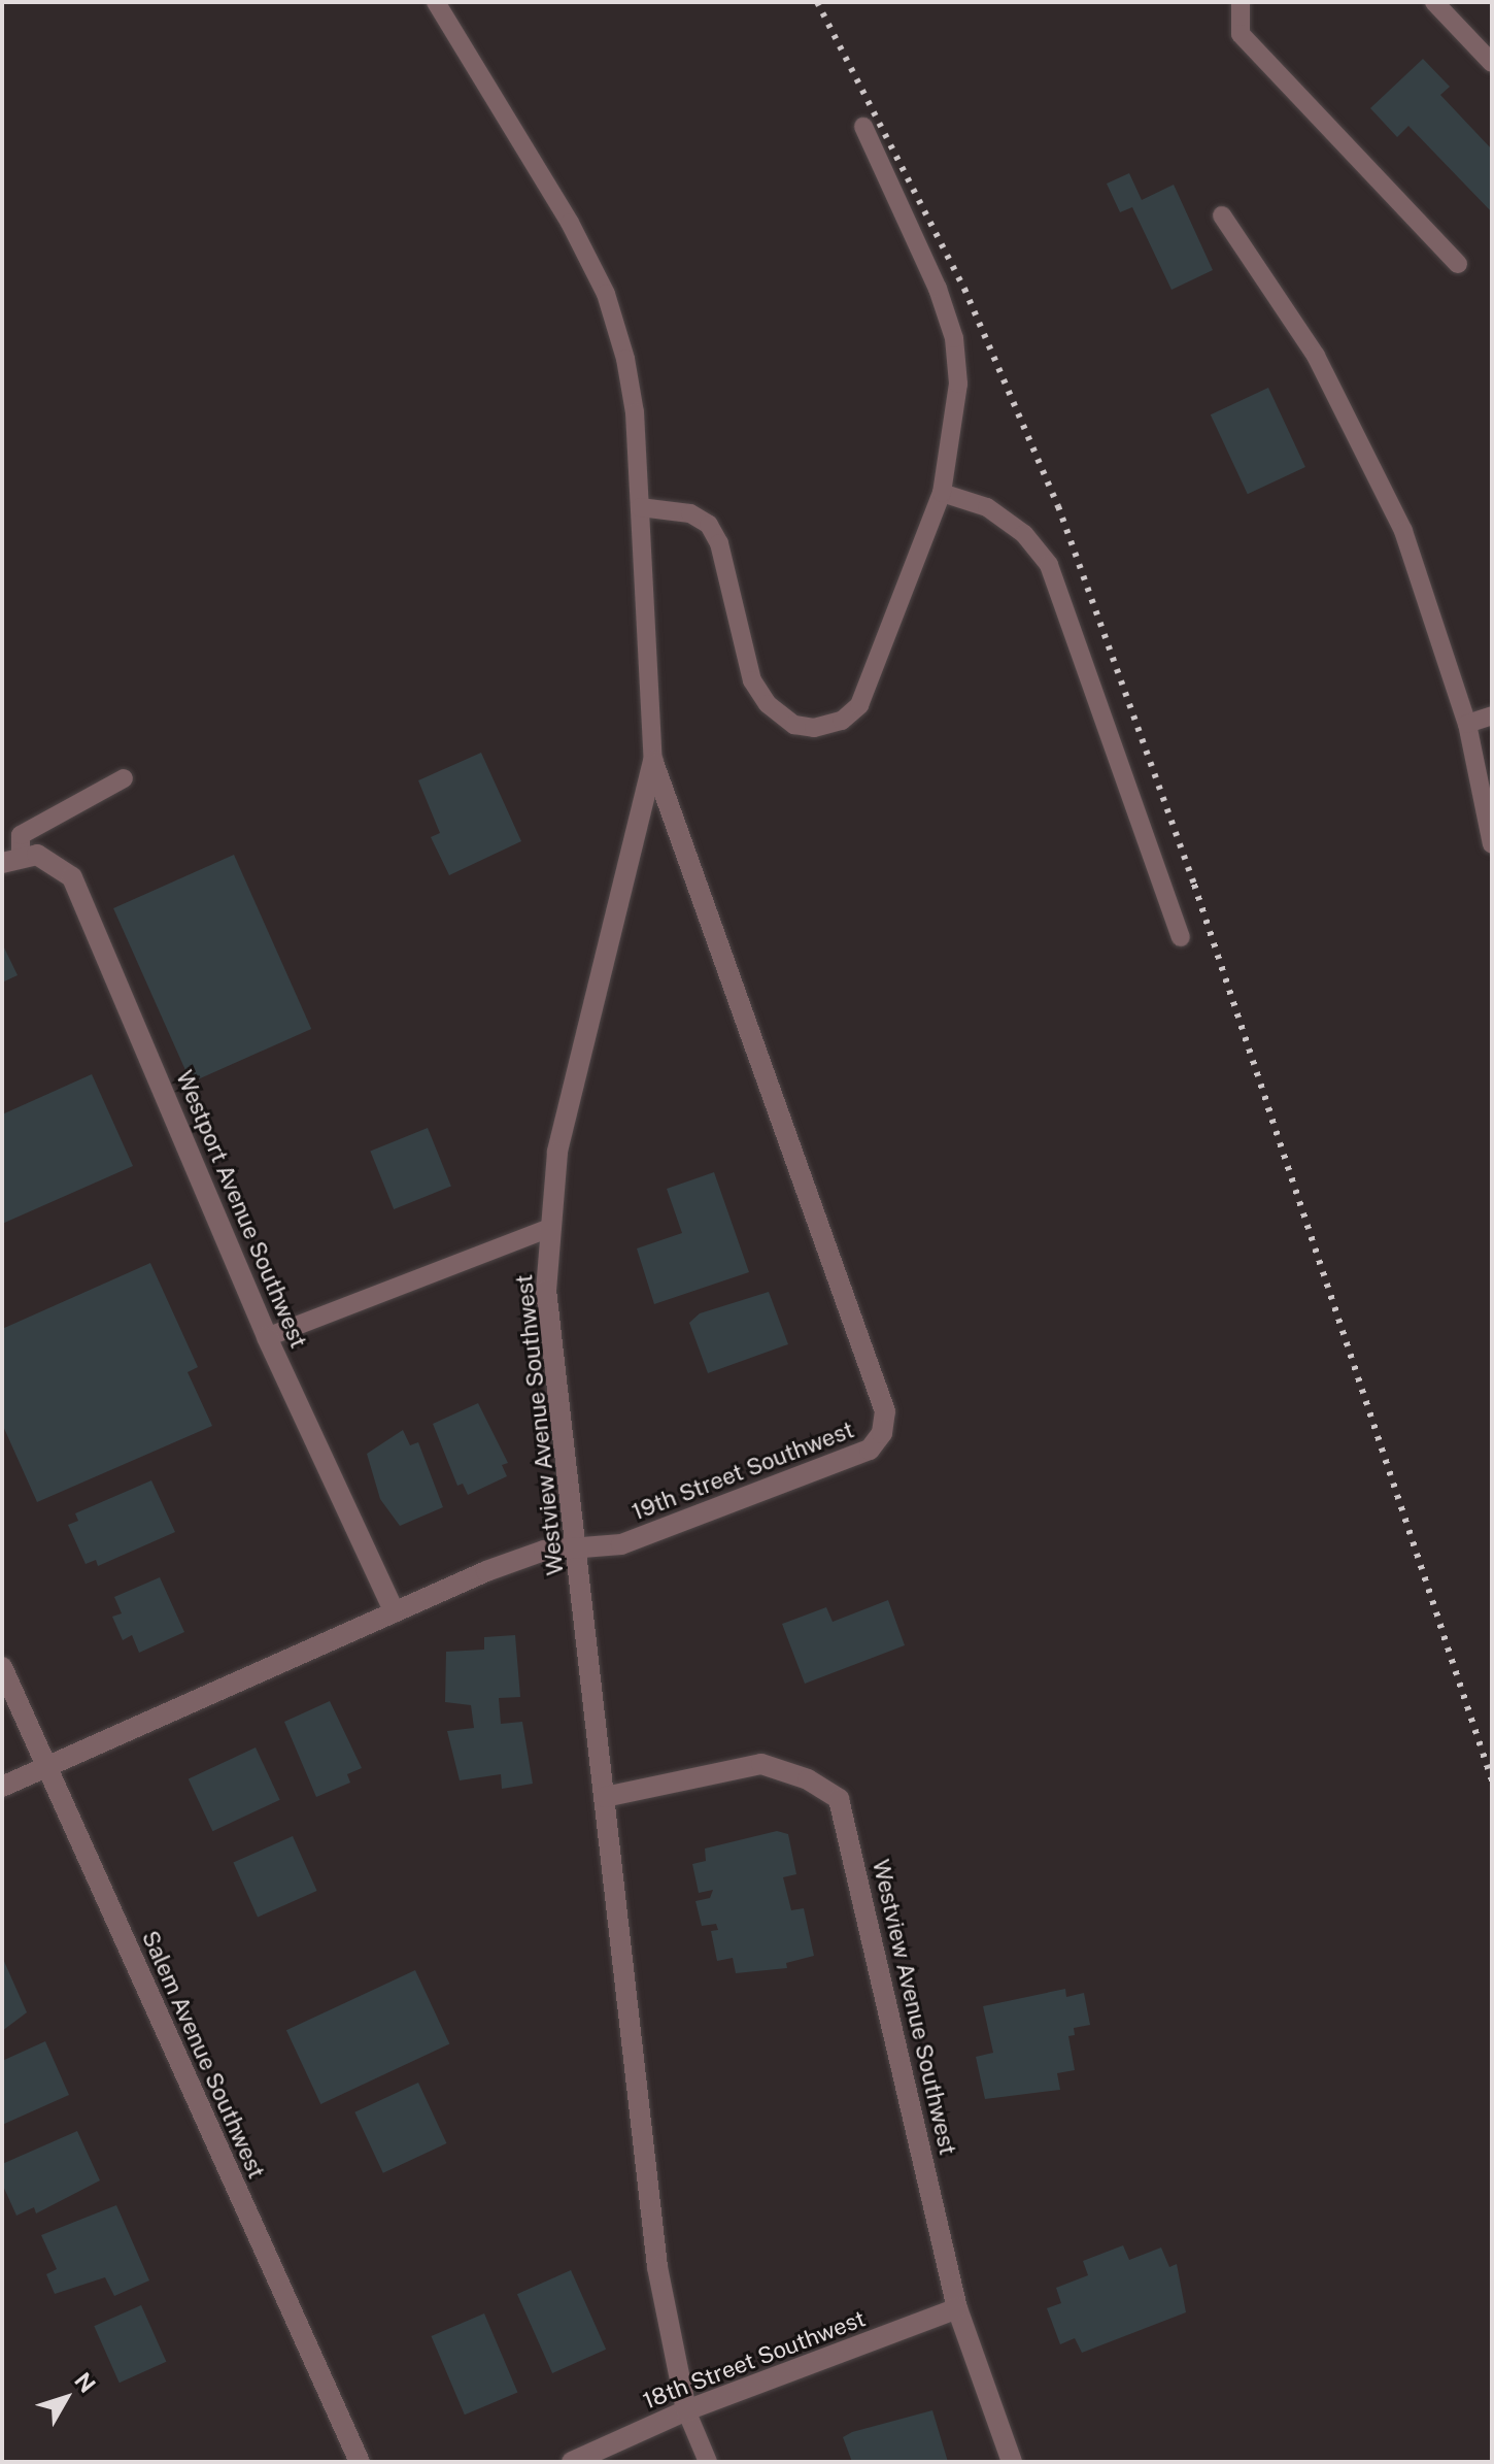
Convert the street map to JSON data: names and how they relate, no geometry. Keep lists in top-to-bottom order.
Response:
{
  "streets": {
    "street": [
      "Westport Avenue Southwest",
      "Westview Avenue Southwest",
      "19th Street Southwest",
      "Salem Avenue Southwest",
      "18th Street Southwest"
    ]
  },
  "crossings": [
    ["Westport Avenue Southwest", "19th Street Southwest"],
    ["Westview Avenue Southwest", "19th Street Southwest"],
    ["Westview Avenue Southwest", "18th Street Southwest"],
    ["19th Street Southwest", "Salem Avenue Southwest"]
  ],
  "north": "top right"
}
